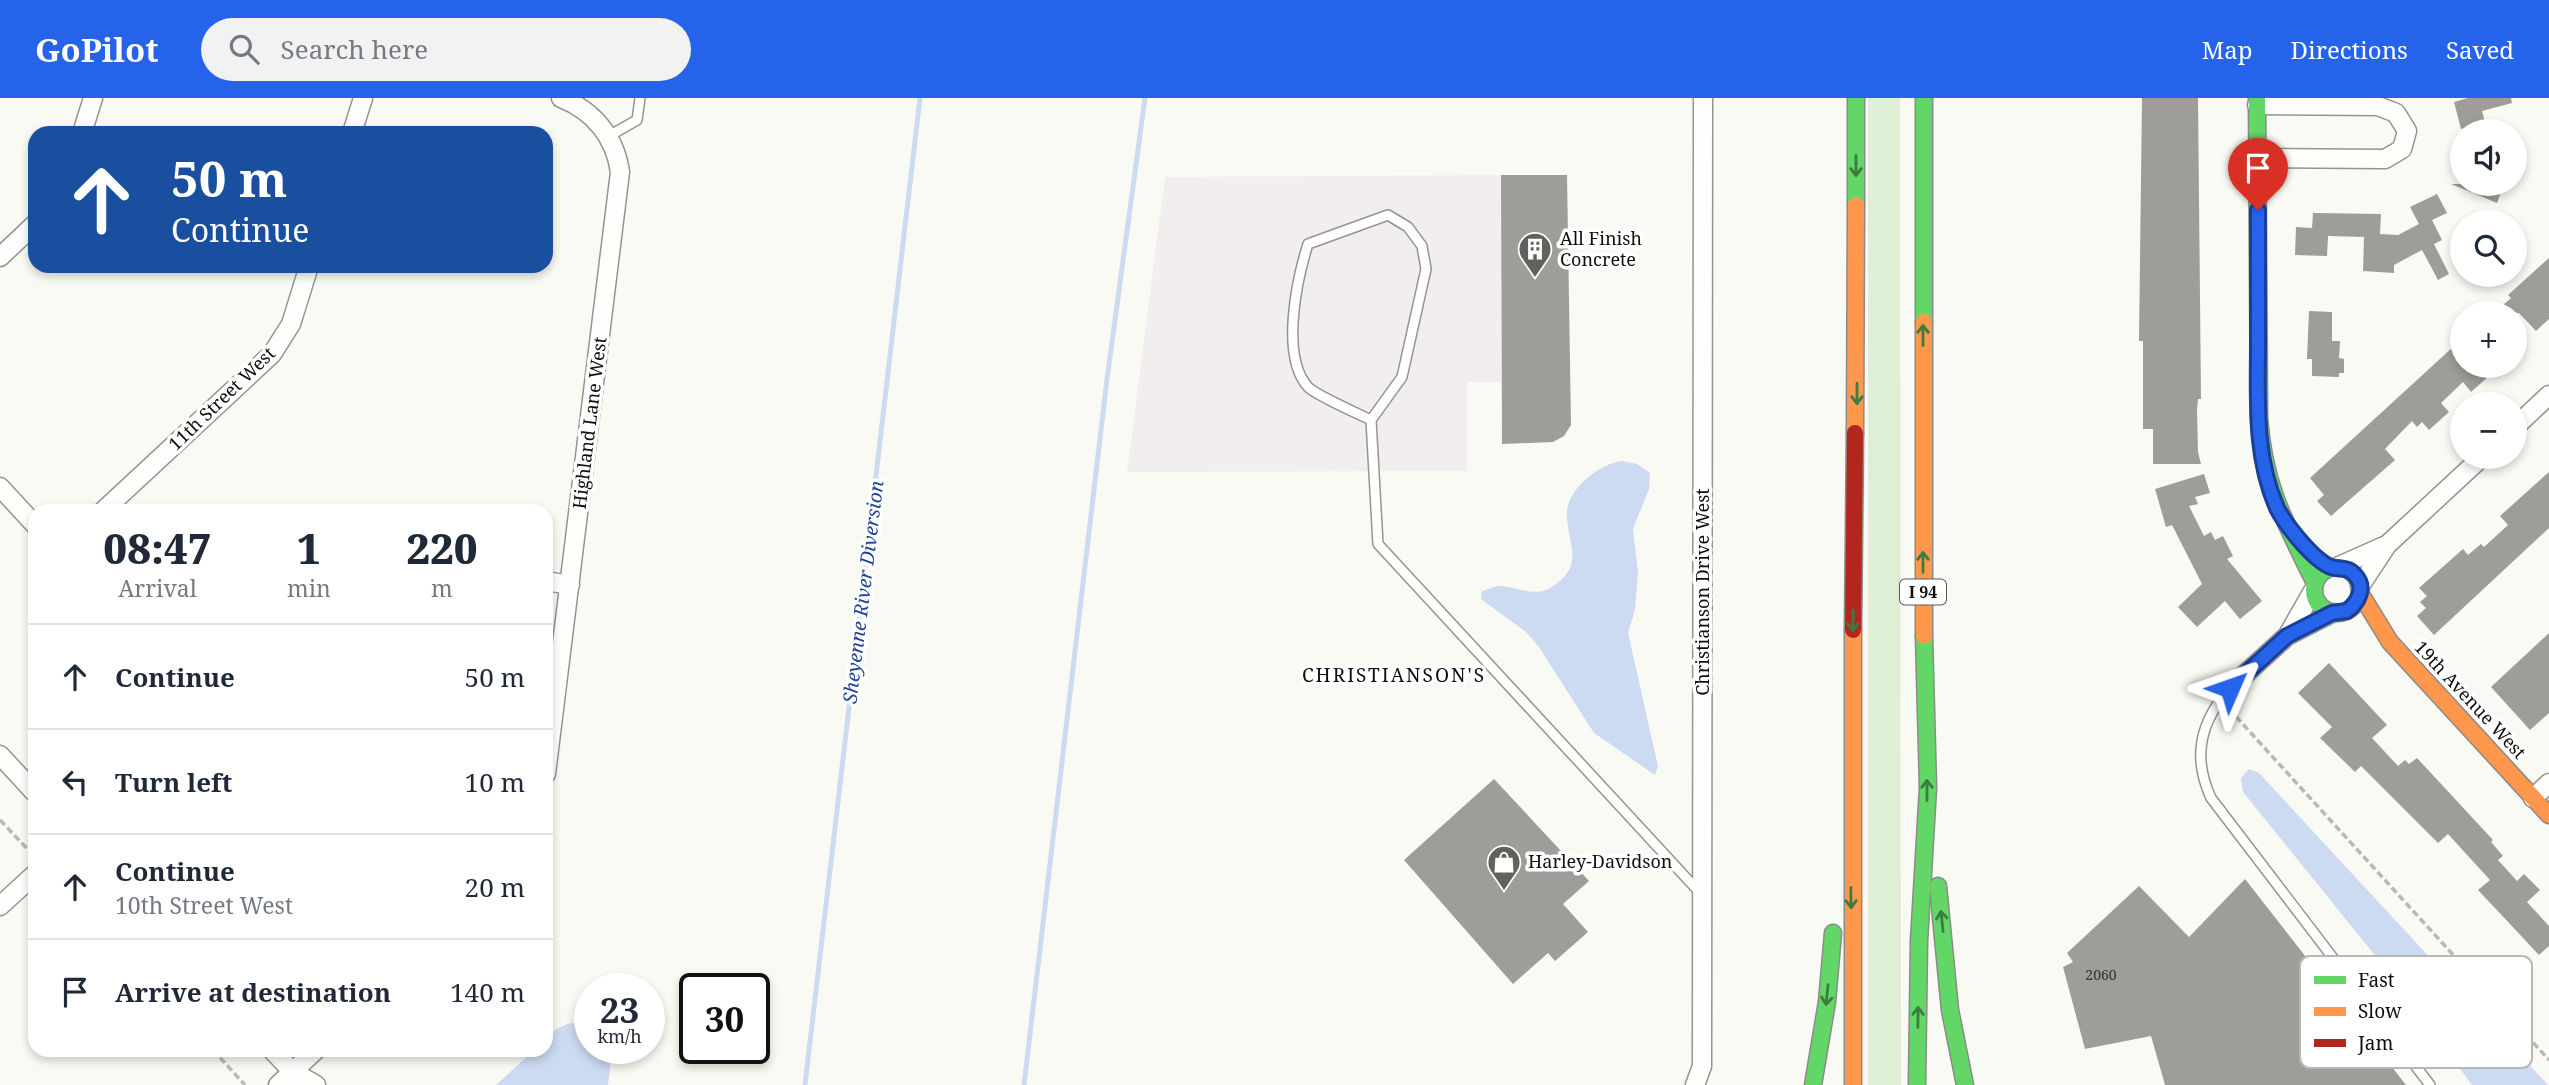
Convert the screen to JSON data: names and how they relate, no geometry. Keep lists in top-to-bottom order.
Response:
{
  "streets": {
    "main road": ["I 94", "19th Avenue West"],
    "street": ["11th Street West", "Highland Lane West", "Christianson Drive West"]
  },
  "districts": ["CHRISTIANSON'S"],
  "water": ["Sheyenne River Diversion"],
  "places": {
    "building": ["All Finish Concrete"],
    "shop": ["Harley-Davidson"]
  },
  "house_numbers": ["2060"],
  "legend": ["Fast", "Slow", "Jam"],
  "page": {
    "header": "GoPilot",
    "search": "Search here",
    "nav": ["Map", "Directions", "Saved"],
    "map_buttons": ["+", "−"],
    "turn": ["50 m", "Continue"],
    "eta": [
      "08:47",
      "Arrival",
      "1",
      "min",
      "220",
      "m"
    ],
    "list": [
      {
        "name": "Continue",
        "value": "50 m"
      },
      {
        "name": "Turn left",
        "value": "10 m"
      },
      {
        "name": "Continue",
        "note": "10th Street West",
        "value": "20 m"
      },
      {
        "name": "Arrive at destination",
        "value": "140 m"
      }
    ],
    "speed": "23 km/h",
    "limit": "30"
  }
}
